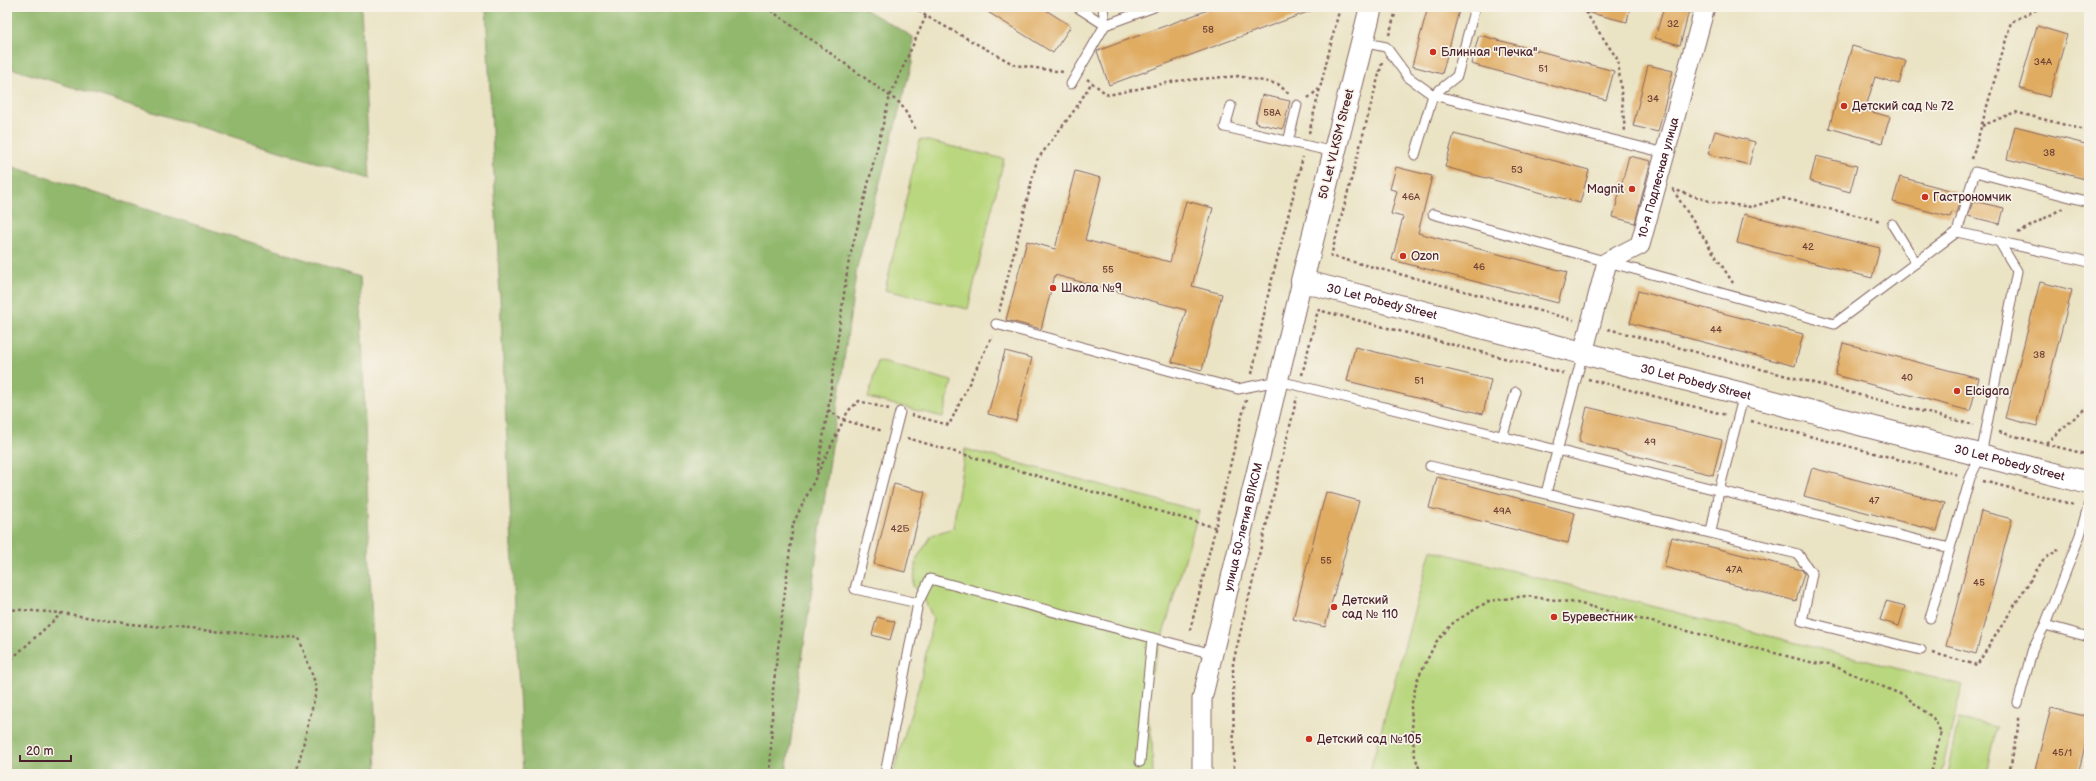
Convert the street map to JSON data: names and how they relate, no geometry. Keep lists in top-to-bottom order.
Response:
{
  "streets": {
    "main road": ["50 Let VLKSM Street", "30 Let Pobedy Street"],
    "street": ["10-я Подлесная улица", "улица 50-летия ВЛКСМ"]
  },
  "crossings": [
    ["50 Let VLKSM Street", "30 Let Pobedy Street"],
    ["50 Let VLKSM Street", "улица 50-летия ВЛКСМ"],
    ["30 Let Pobedy Street", "улица 50-летия ВЛКСМ"]
  ],
  "places": [
    "Блинная \"Печка\"",
    "Детский сад № 72",
    "Magnit",
    "Гастрономчик",
    "Ozon",
    "Школа №9",
    "Elcigara",
    "Детский сад № 110",
    "Буревестник",
    "Детский сад №105"
  ],
  "house_numbers": [
    "32",
    "58",
    "34А",
    "51",
    "34",
    "58А",
    "38",
    "53",
    "46А",
    "42",
    "46",
    "55",
    "44",
    "38",
    "40",
    "51",
    "49",
    "47",
    "49А",
    "42Б",
    "55",
    "47А",
    "45",
    "45/1"
  ],
  "scale_bar": "20 m"
}
